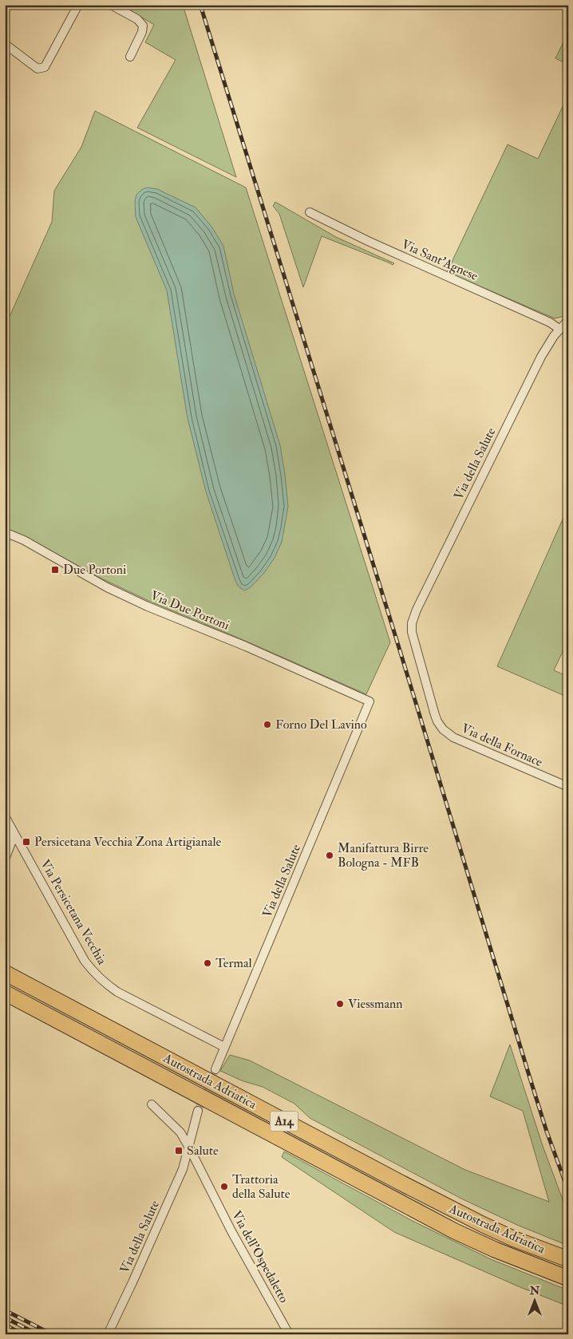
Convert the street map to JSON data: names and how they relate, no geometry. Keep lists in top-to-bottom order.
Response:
{
  "streets": {
    "highway": ["Autostrada Adriatica", "A14"],
    "street": [
      "Via Sant'Agnese",
      "Via della Salute",
      "Via Due Portoni",
      "Via della Fornace",
      "Via Persicetana Vecchia",
      "Via dell'Ospedaletto"
    ]
  },
  "crossings": [
    ["Via Sant'Agnese", "Via della Salute"],
    ["Via della Salute", "Via Due Portoni"],
    ["Via della Salute", "Via della Fornace"],
    ["Via della Salute", "Via Persicetana Vecchia"],
    ["Via della Salute", "Via dell'Ospedaletto"]
  ],
  "places": {
    "transit": ["Due Portoni", "Persicetana Vecchia Zona Artigianale", "Salute"],
    "other": [
      "Forno Del Lavino",
      "Manifattura Birre Bologna - MFB",
      "Termal",
      "Viessmann",
      "Trattoria della Salute"
    ]
  },
  "north": "top"
}
